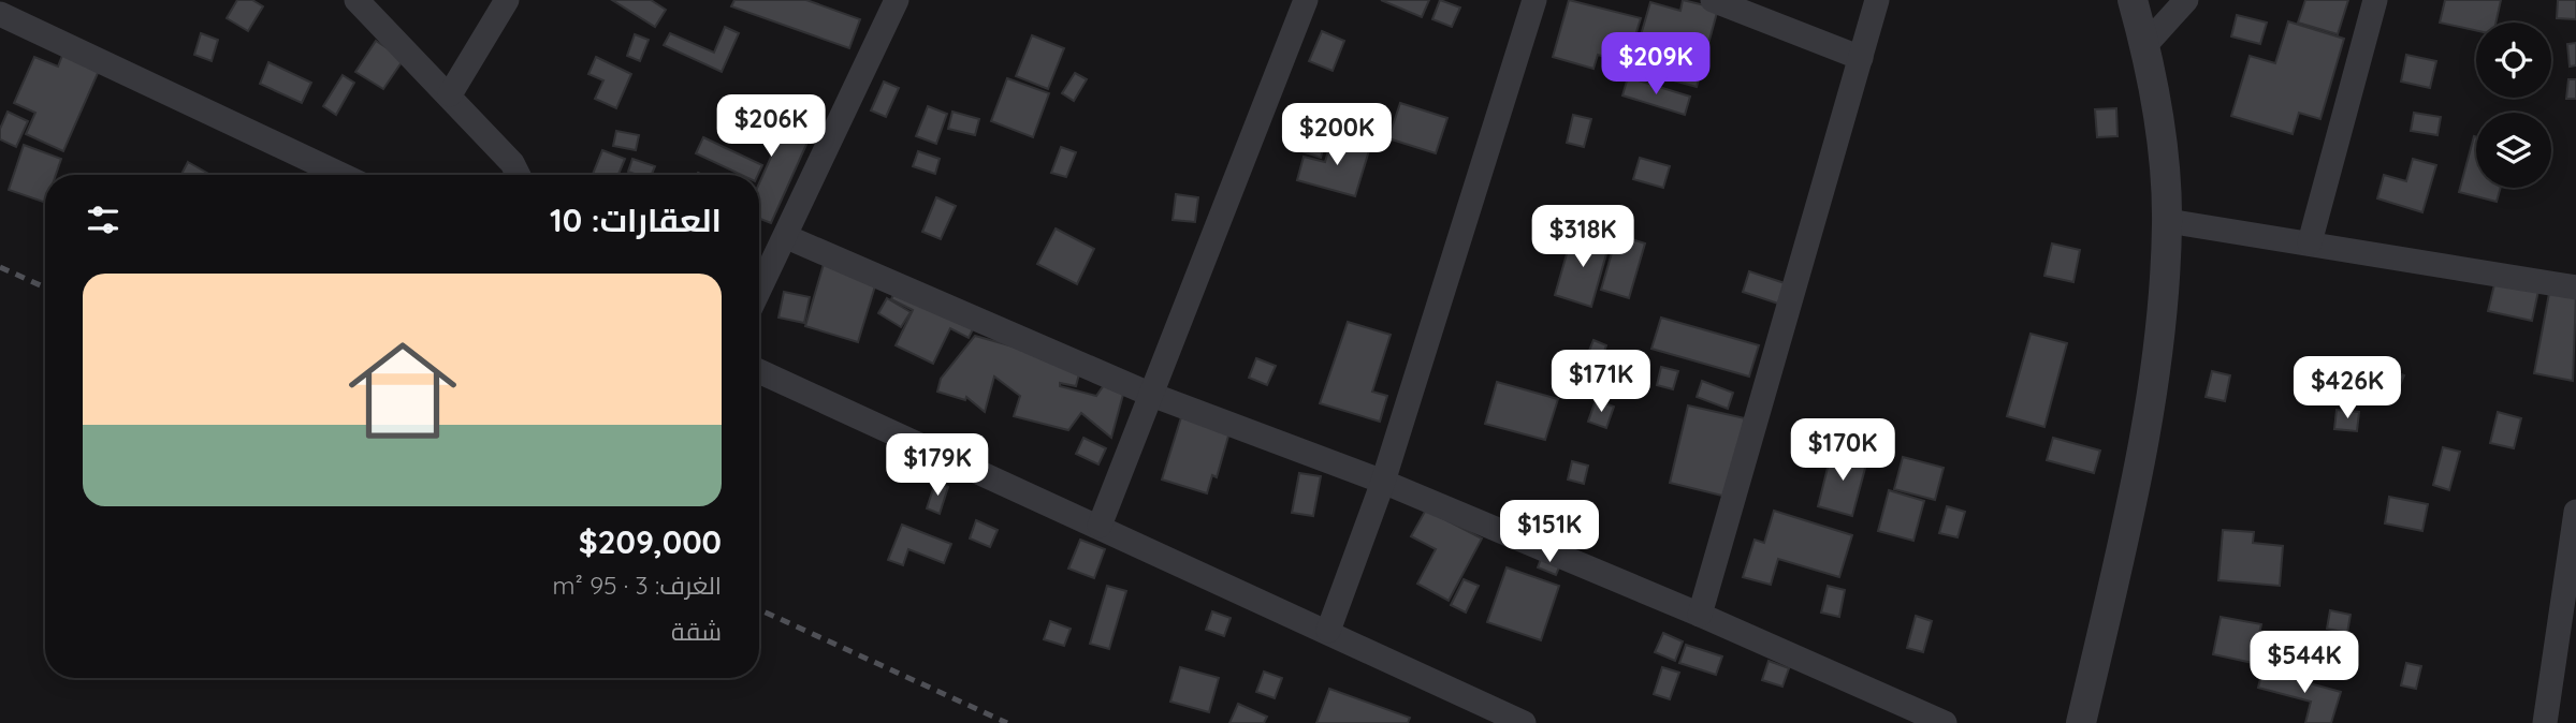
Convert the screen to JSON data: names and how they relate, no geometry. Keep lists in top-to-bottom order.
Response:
{
  "page": {
    "price": [
      "$209K",
      "$206K",
      "$200K",
      "$318K",
      "$171K",
      "$426K",
      "$170K",
      "$179K",
      "$151K",
      "$544K"
    ],
    "heading": "العقارات: 10",
    "list": [
      {
        "name": "$209,000",
        "note": "الغرف: 3 · 95 m² · شقة"
      }
    ]
  }
}
